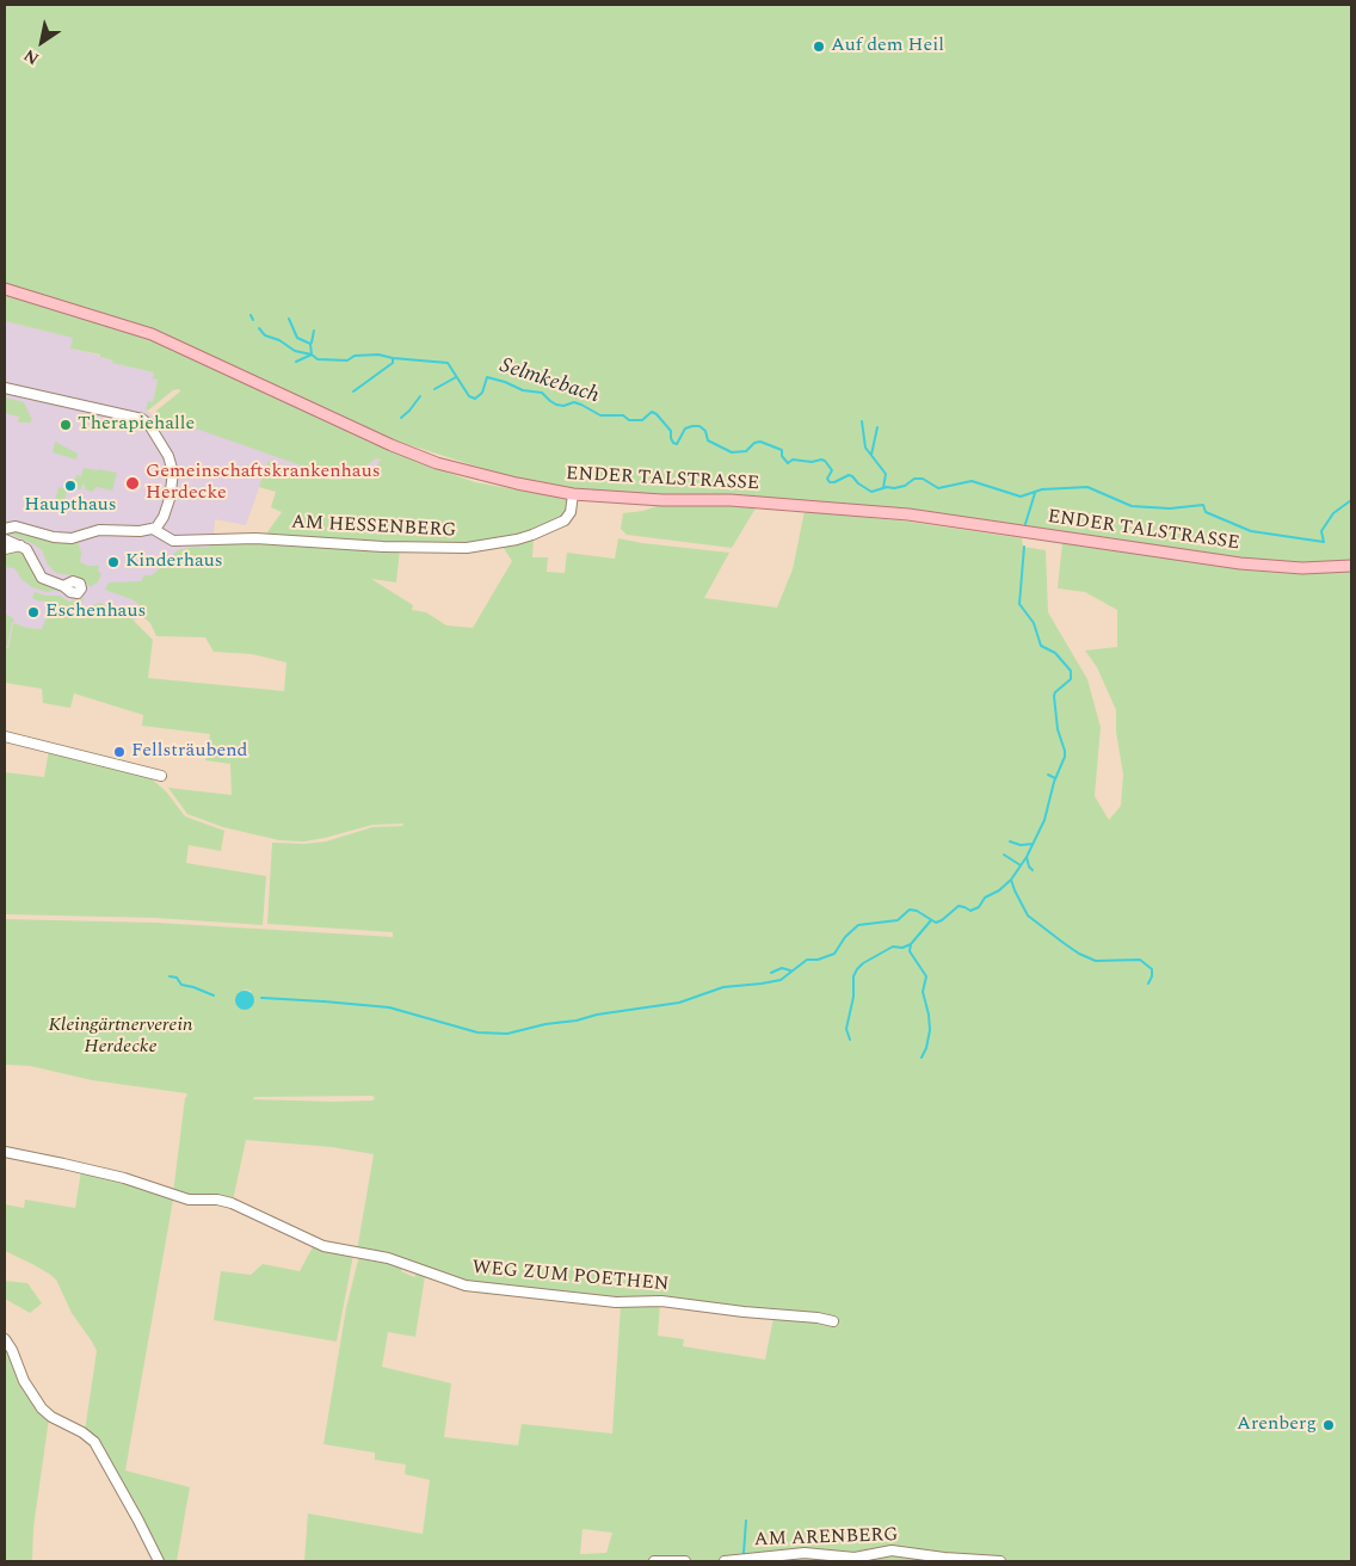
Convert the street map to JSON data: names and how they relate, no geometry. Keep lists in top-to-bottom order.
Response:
{
  "streets": {
    "main road": ["ENDER TALSTRASSE"],
    "street": ["AM HESSENBERG", "WEG ZUM POETHEN", "AM ARENBERG"]
  },
  "crossings": [
    ["ENDER TALSTRASSE", "AM HESSENBERG"]
  ],
  "water": ["Selmkebach"],
  "parks": ["Kleingärtnerverein Herdecke"],
  "places": [
    "Auf dem Heil",
    "Therapiehalle",
    "Gemeinschaftskrankenhaus Herdecke",
    "Haupthaus",
    "Kinderhaus",
    "Eschenhaus",
    "Fellsträubend",
    "Arenberg"
  ],
  "north": "bottom left"
}
